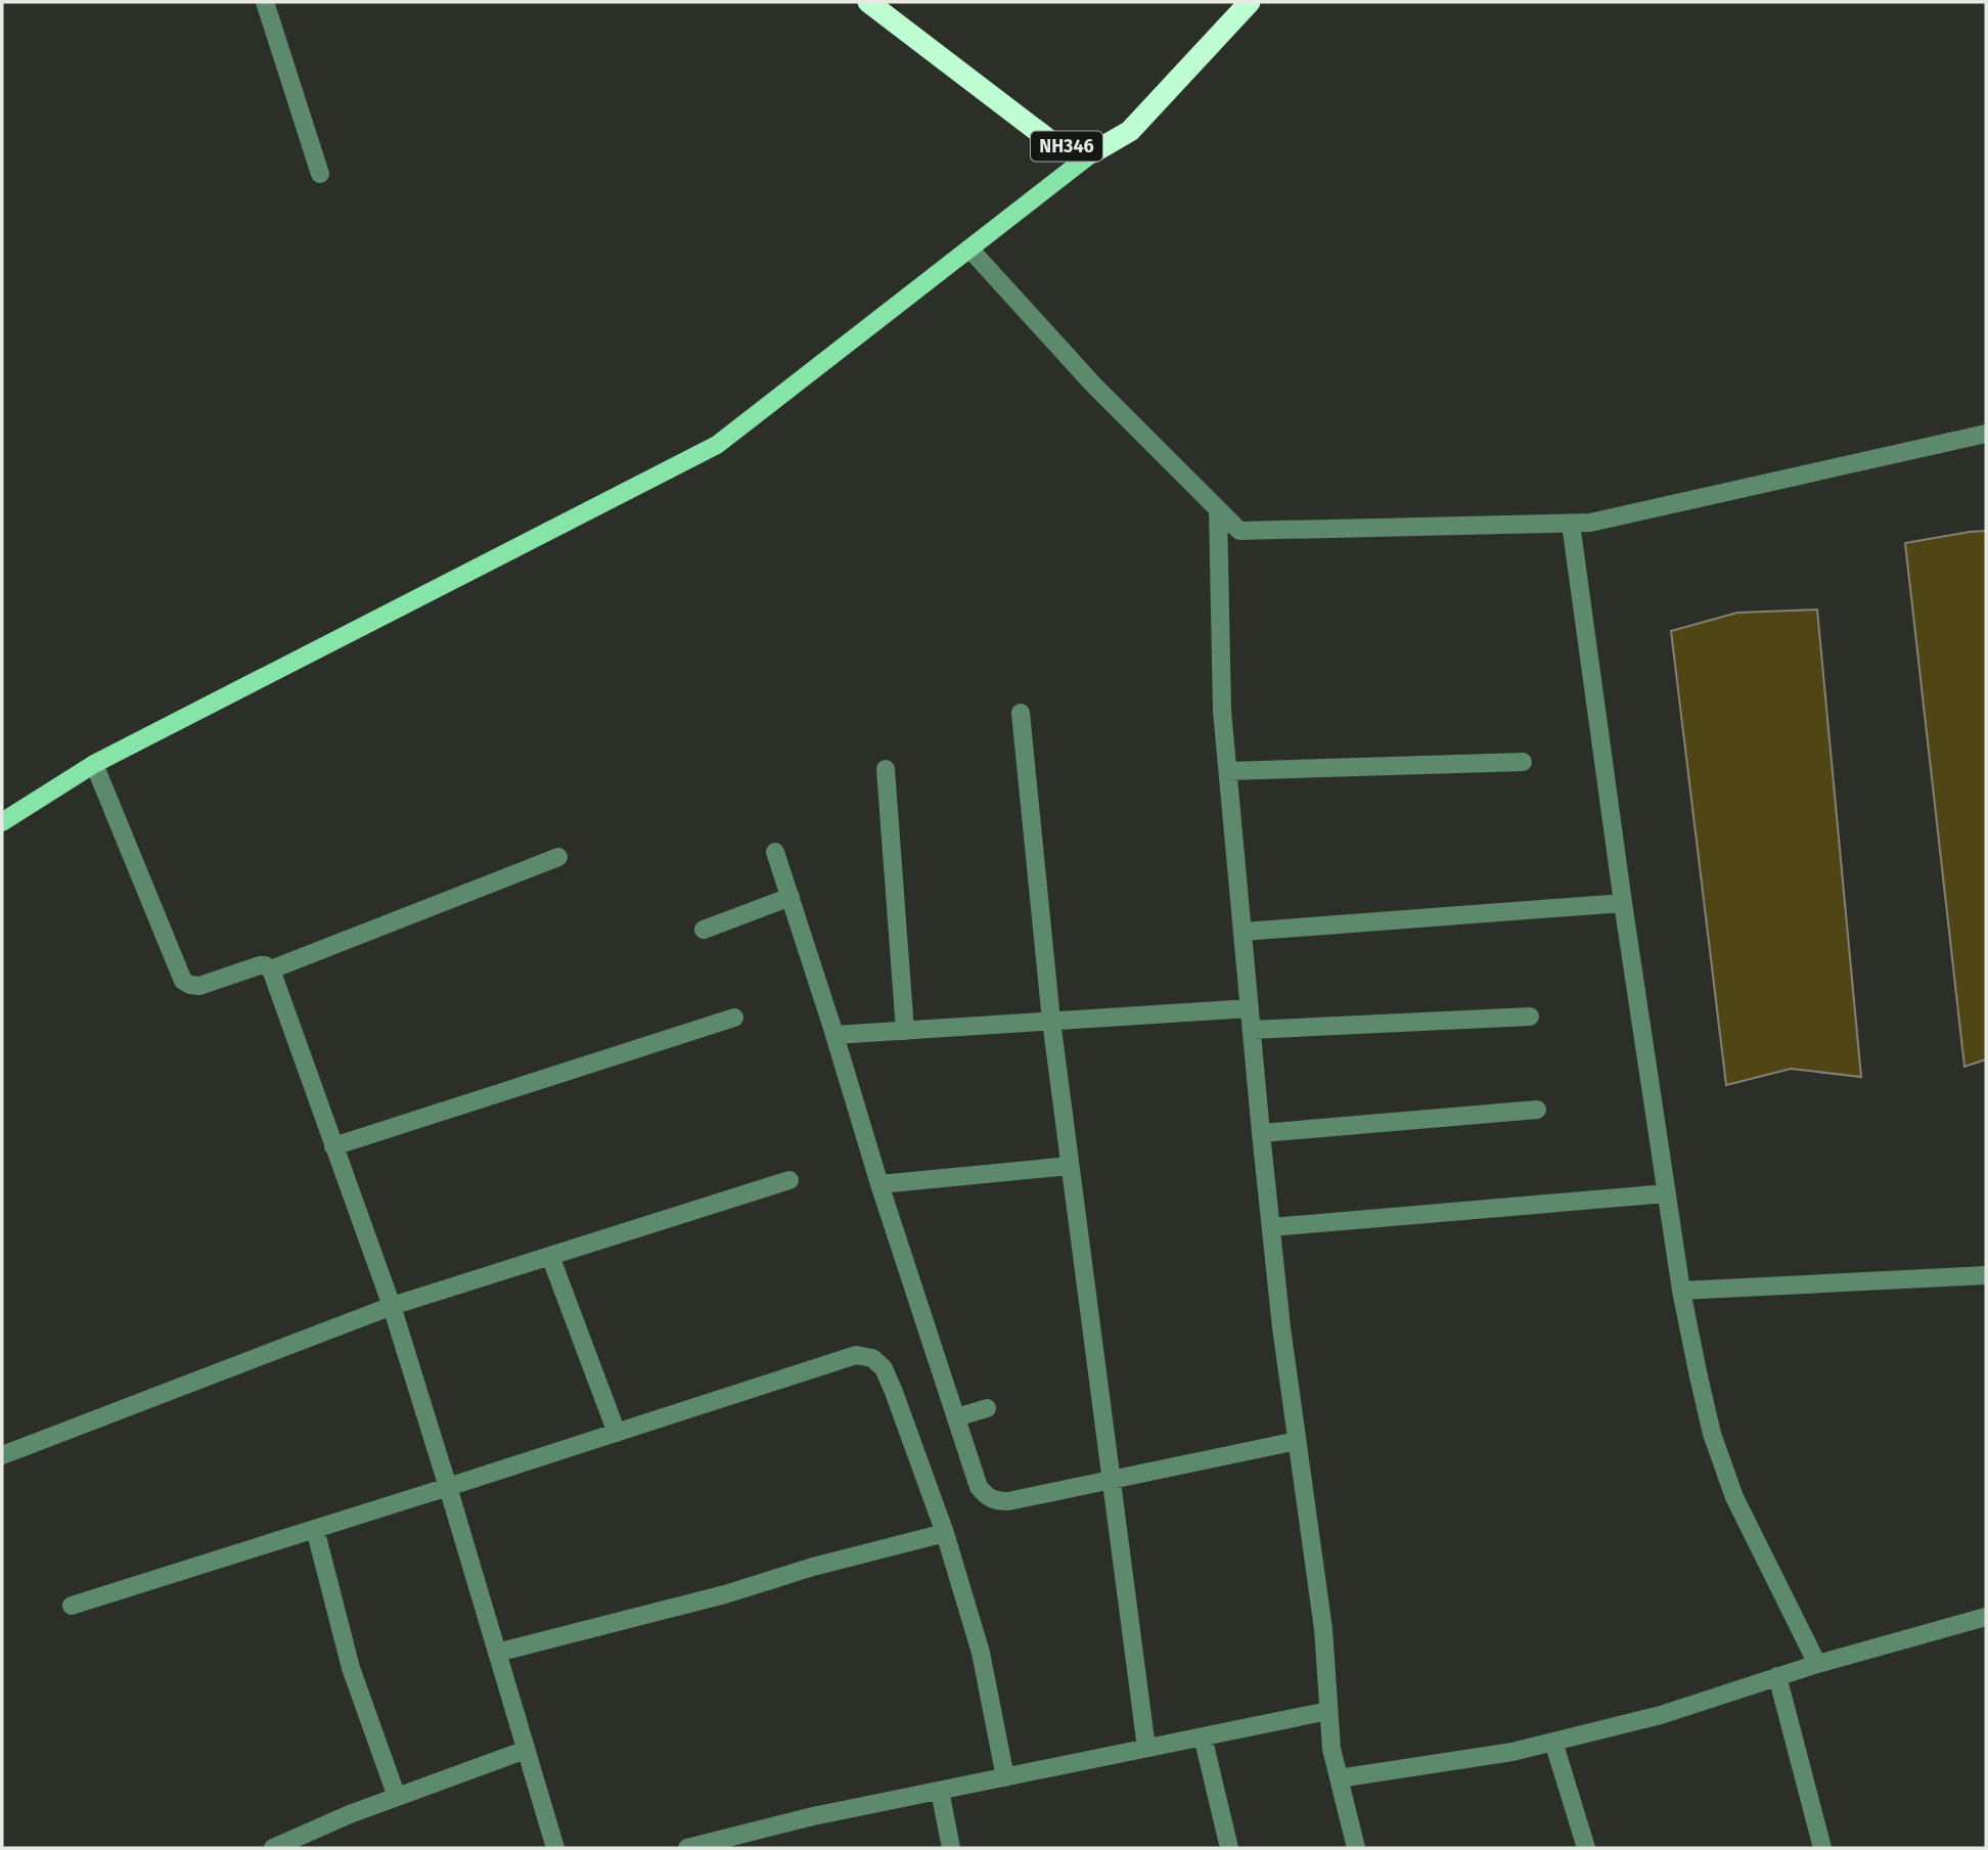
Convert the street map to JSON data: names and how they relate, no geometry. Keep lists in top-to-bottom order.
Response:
{
  "streets": {
    "highway": ["NH346"]
  }
}
